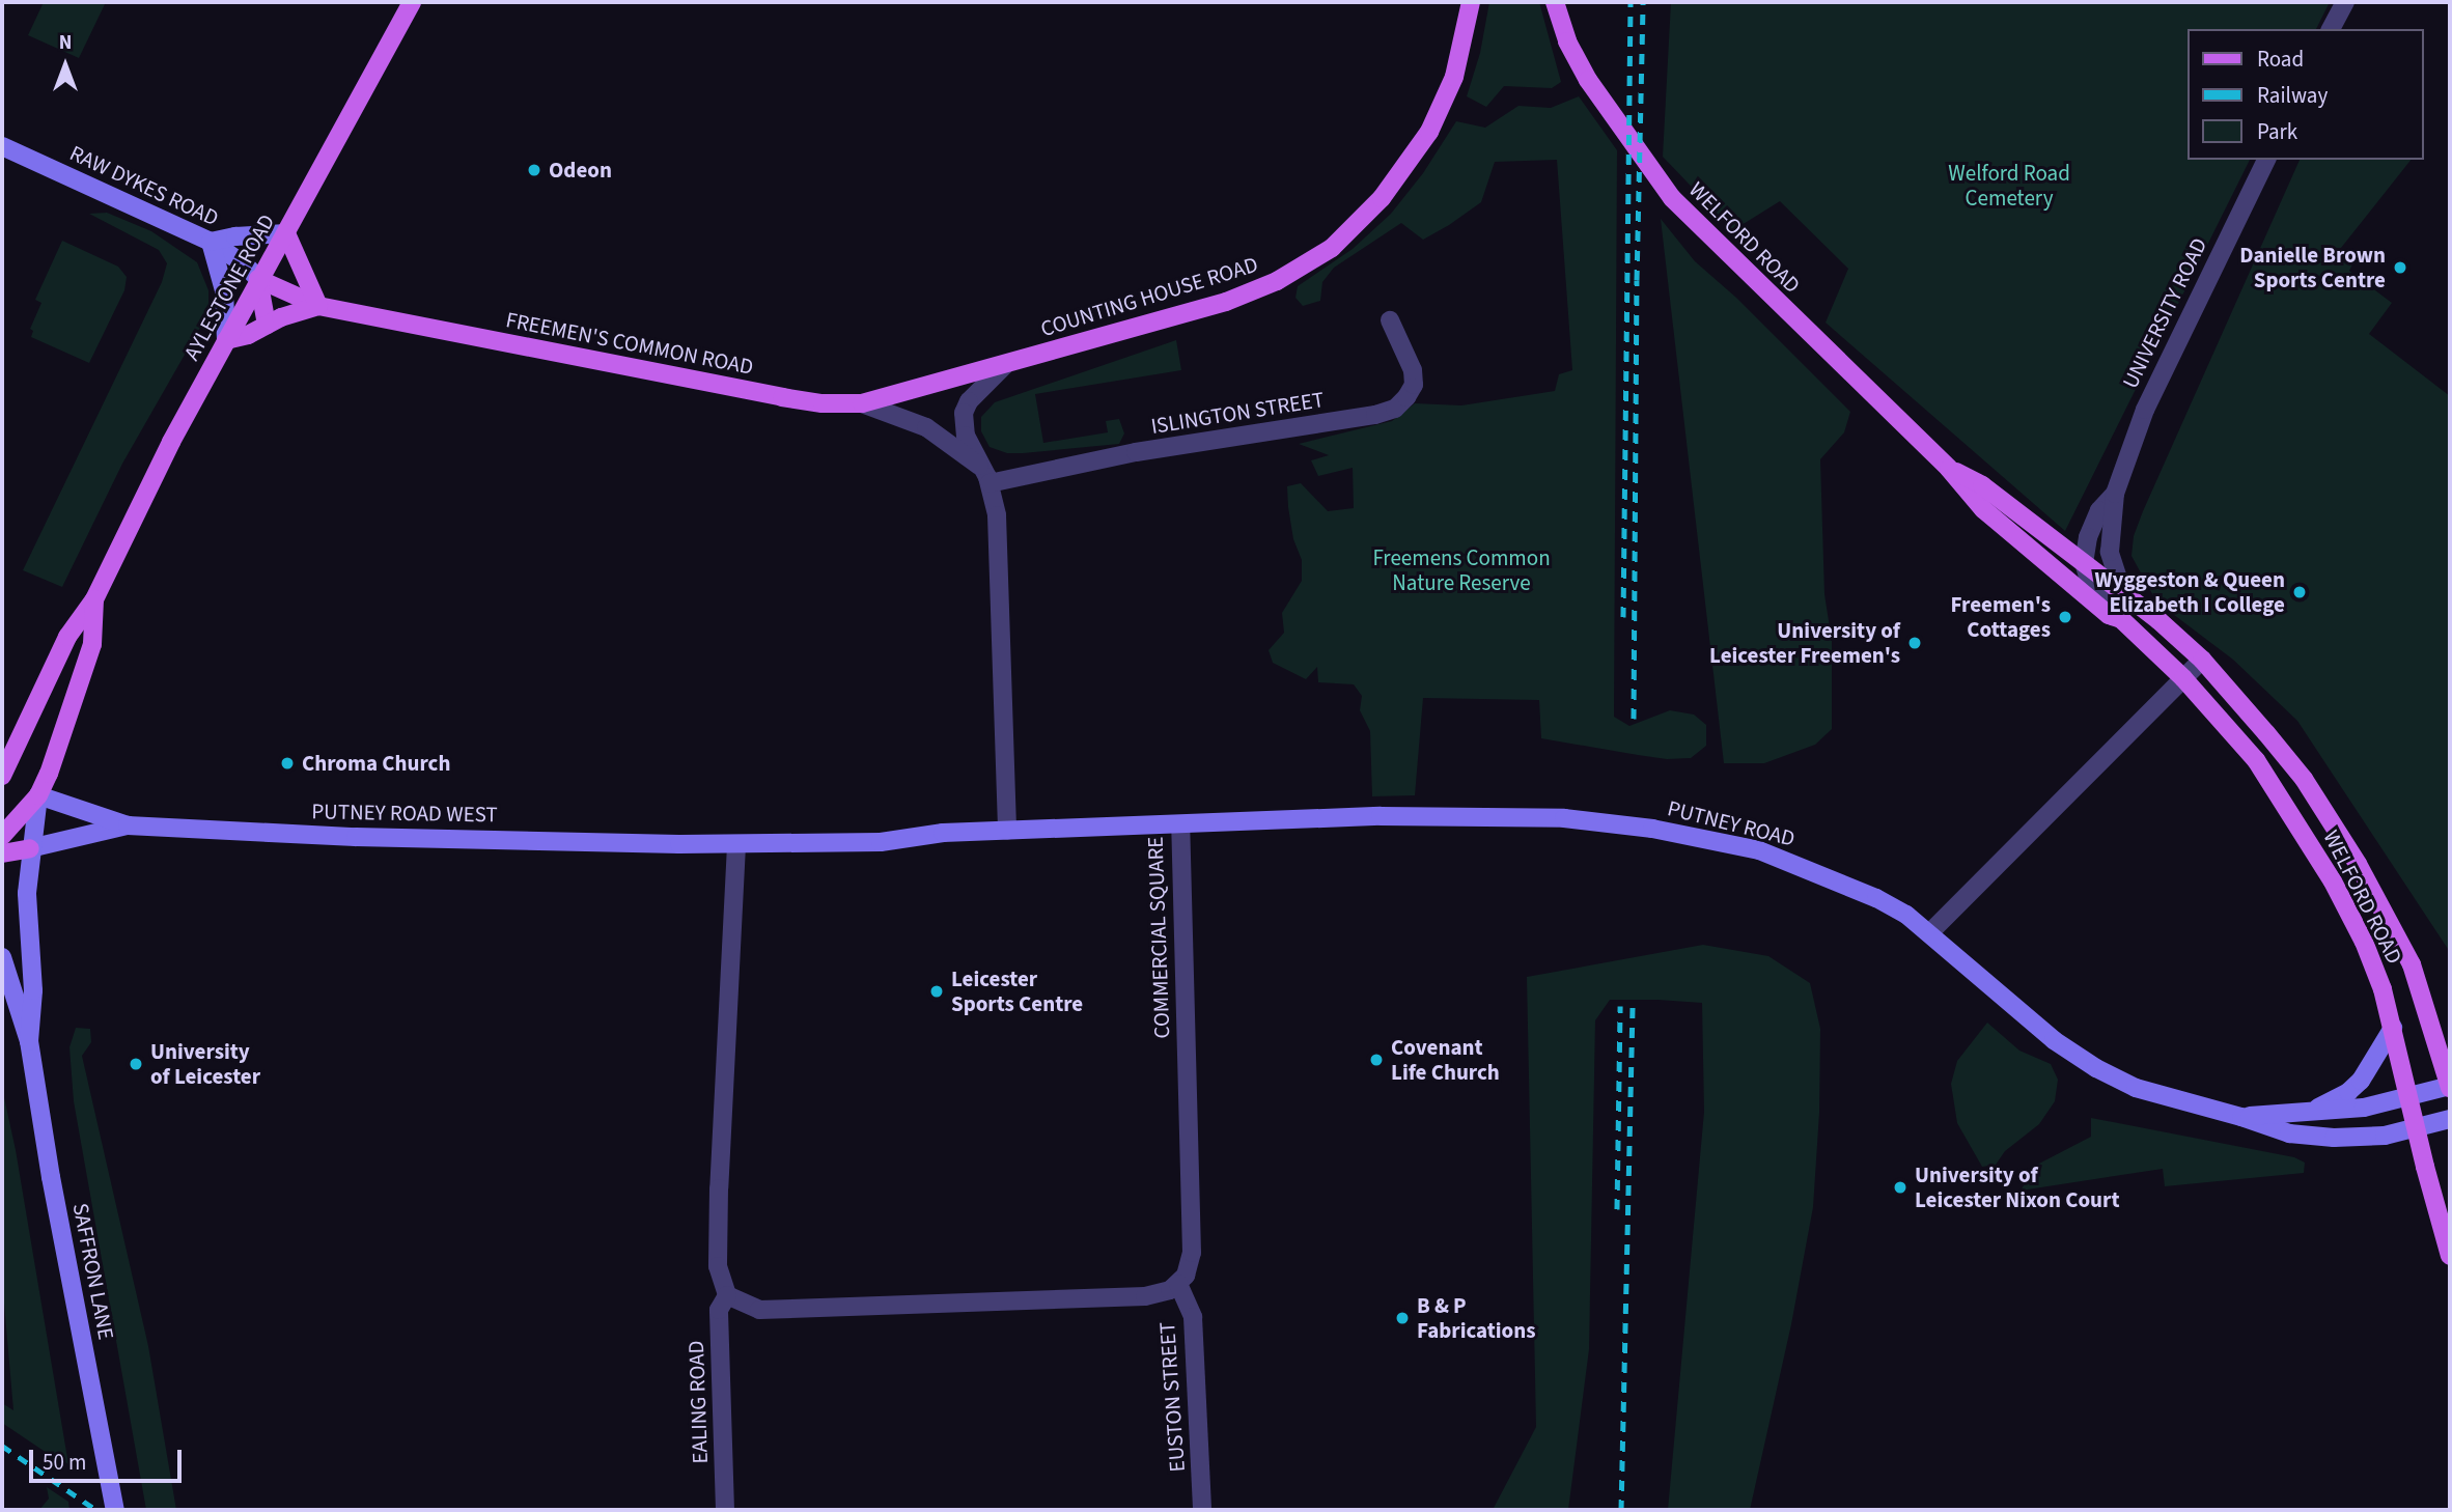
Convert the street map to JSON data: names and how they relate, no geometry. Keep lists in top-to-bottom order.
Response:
{
  "streets": {
    "main road": [
      "WELFORD ROAD",
      "AYLESTONE ROAD",
      "COUNTING HOUSE ROAD",
      "FREEMEN'S COMMON ROAD"
    ],
    "street": [
      "RAW DYKES ROAD",
      "UNIVERSITY ROAD",
      "ISLINGTON STREET",
      "PUTNEY ROAD WEST",
      "PUTNEY ROAD",
      "COMMERCIAL SQUARE",
      "SAFFRON LANE",
      "EUSTON STREET",
      "EALING ROAD"
    ]
  },
  "crossings": [
    ["RAW DYKES ROAD", "AYLESTONE ROAD"],
    ["RAW DYKES ROAD", "FREEMEN'S COMMON ROAD"],
    ["WELFORD ROAD", "UNIVERSITY ROAD"],
    ["WELFORD ROAD", "PUTNEY ROAD"],
    ["AYLESTONE ROAD", "FREEMEN'S COMMON ROAD"],
    ["AYLESTONE ROAD", "PUTNEY ROAD WEST"],
    ["AYLESTONE ROAD", "SAFFRON LANE"],
    ["COUNTING HOUSE ROAD", "FREEMEN'S COMMON ROAD"],
    ["FREEMEN'S COMMON ROAD", "ISLINGTON STREET"],
    ["PUTNEY ROAD WEST", "COMMERCIAL SQUARE"],
    ["PUTNEY ROAD WEST", "SAFFRON LANE"],
    ["PUTNEY ROAD", "COMMERCIAL SQUARE"],
    ["COMMERCIAL SQUARE", "EUSTON STREET"]
  ],
  "parks": ["Welford Road Cemetery", "Freemens Common Nature Reserve"],
  "places": [
    "Odeon",
    "Danielle Brown Sports Centre",
    "Wyggeston & Queen Elizabeth I College",
    "Freemen's Cottages",
    "University of Leicester Freemen's",
    "Chroma Church",
    "Leicester Sports Centre",
    "Covenant Life Church",
    "University of Leicester",
    "University of Leicester Nixon Court",
    "B & P Fabrications"
  ],
  "legend": ["Road", "Railway", "Park"],
  "scale_bar": "50 m",
  "north": "top"
}
